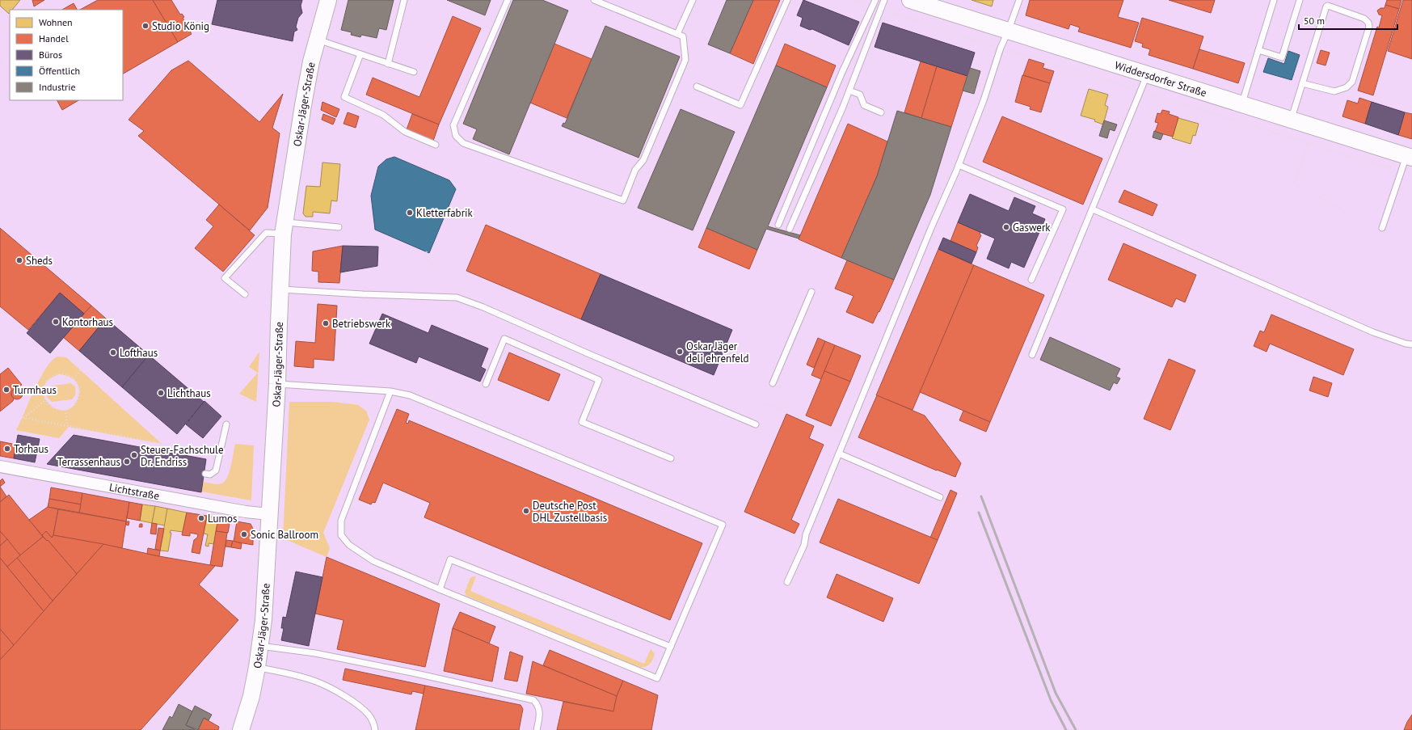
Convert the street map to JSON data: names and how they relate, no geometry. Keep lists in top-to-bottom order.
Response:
{
  "streets": {
    "street": ["Widdersdorfer Straße", "Oskar-Jäger-Straße", "Lichtstraße"]
  },
  "crossings": [
    ["Oskar-Jäger-Straße", "Lichtstraße"]
  ],
  "places": [
    "Studio König",
    "Kletterfabrik",
    "Gaswerk",
    "Sheds",
    "Kontorhaus",
    "Betriebswerk",
    "Oskar Jäger deli ehrenfeld",
    "Lofthaus",
    "Turmhaus",
    "Lichthaus",
    "Torhaus",
    "Steuer-Fachschule Dr. Endriss",
    "Terrassenhaus",
    "Deutsche Post DHL Zustellbasis",
    "Lumos",
    "Sonic Ballroom"
  ],
  "legend": [
    "Wohnen",
    "Handel",
    "Büros",
    "Öffentlich",
    "Industrie"
  ],
  "scale_bar": "50 m"
}
